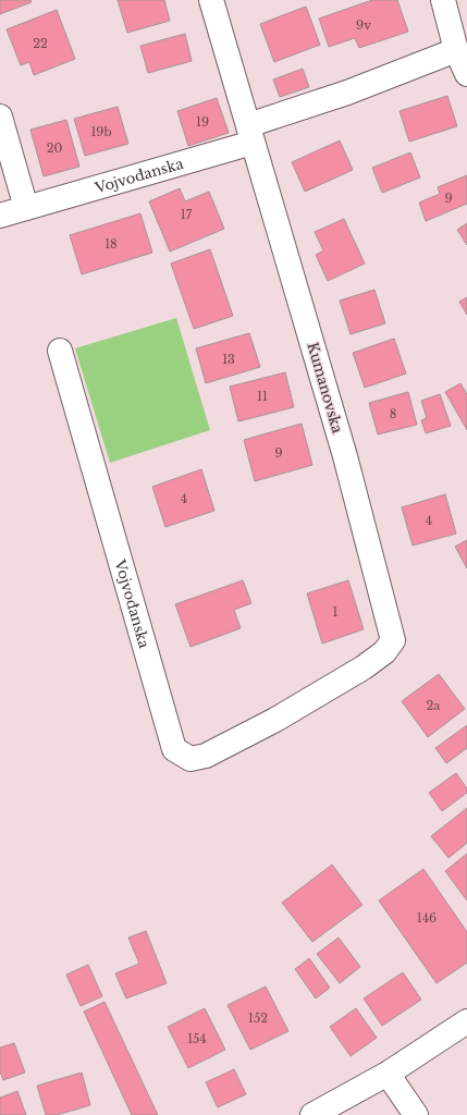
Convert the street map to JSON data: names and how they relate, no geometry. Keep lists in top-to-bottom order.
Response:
{
  "streets": {
    "street": ["Vojvođanska", "Kumanovska"]
  },
  "crossings": [
    ["Vojvođanska", "Kumanovska"]
  ],
  "house_numbers": [
    "9v",
    "22",
    "19",
    "19b",
    "20",
    "9",
    "17",
    "18",
    "13",
    "11",
    "8",
    "9",
    "4",
    "4",
    "1",
    "2a",
    "146",
    "152",
    "154"
  ]
}
